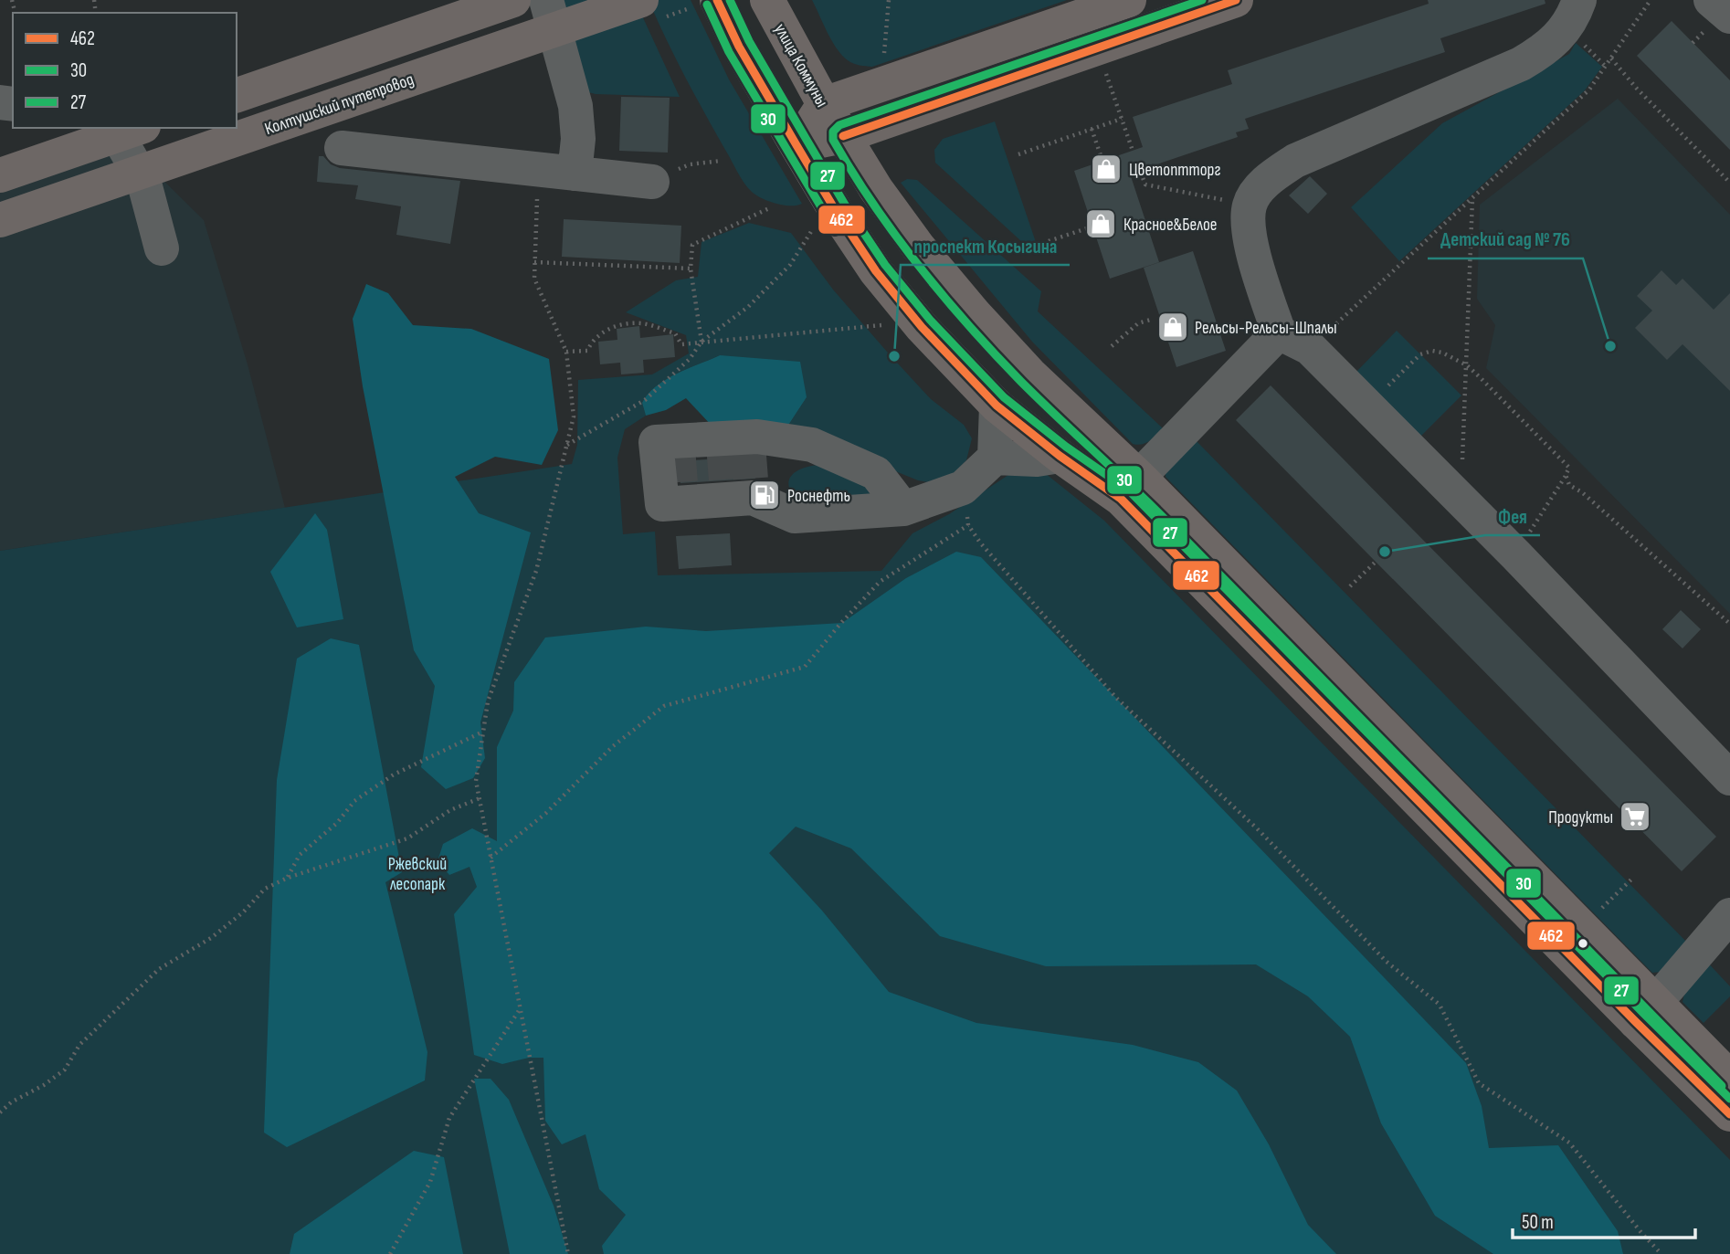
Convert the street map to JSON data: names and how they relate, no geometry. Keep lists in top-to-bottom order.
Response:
{
  "streets": {
    "main road": ["улица Коммуны", "Колтушский путепровод"]
  },
  "parks": ["Ржевский лесопарк"],
  "places": {
    "shop": ["Цветоптторг", "Красное&Белое", "Рельсы-Рельсы-Шпалы"],
    "other": ["Детский сад № 76", "проспект Косыгина", "Фея"],
    "fuel station": ["Роснефть"],
    "supermarket": ["Продукты"]
  },
  "lines": ["transit line 462", "transit line 30", "transit line 27"],
  "legend": ["462", "30", "27"],
  "scale_bar": "50 m"
}
